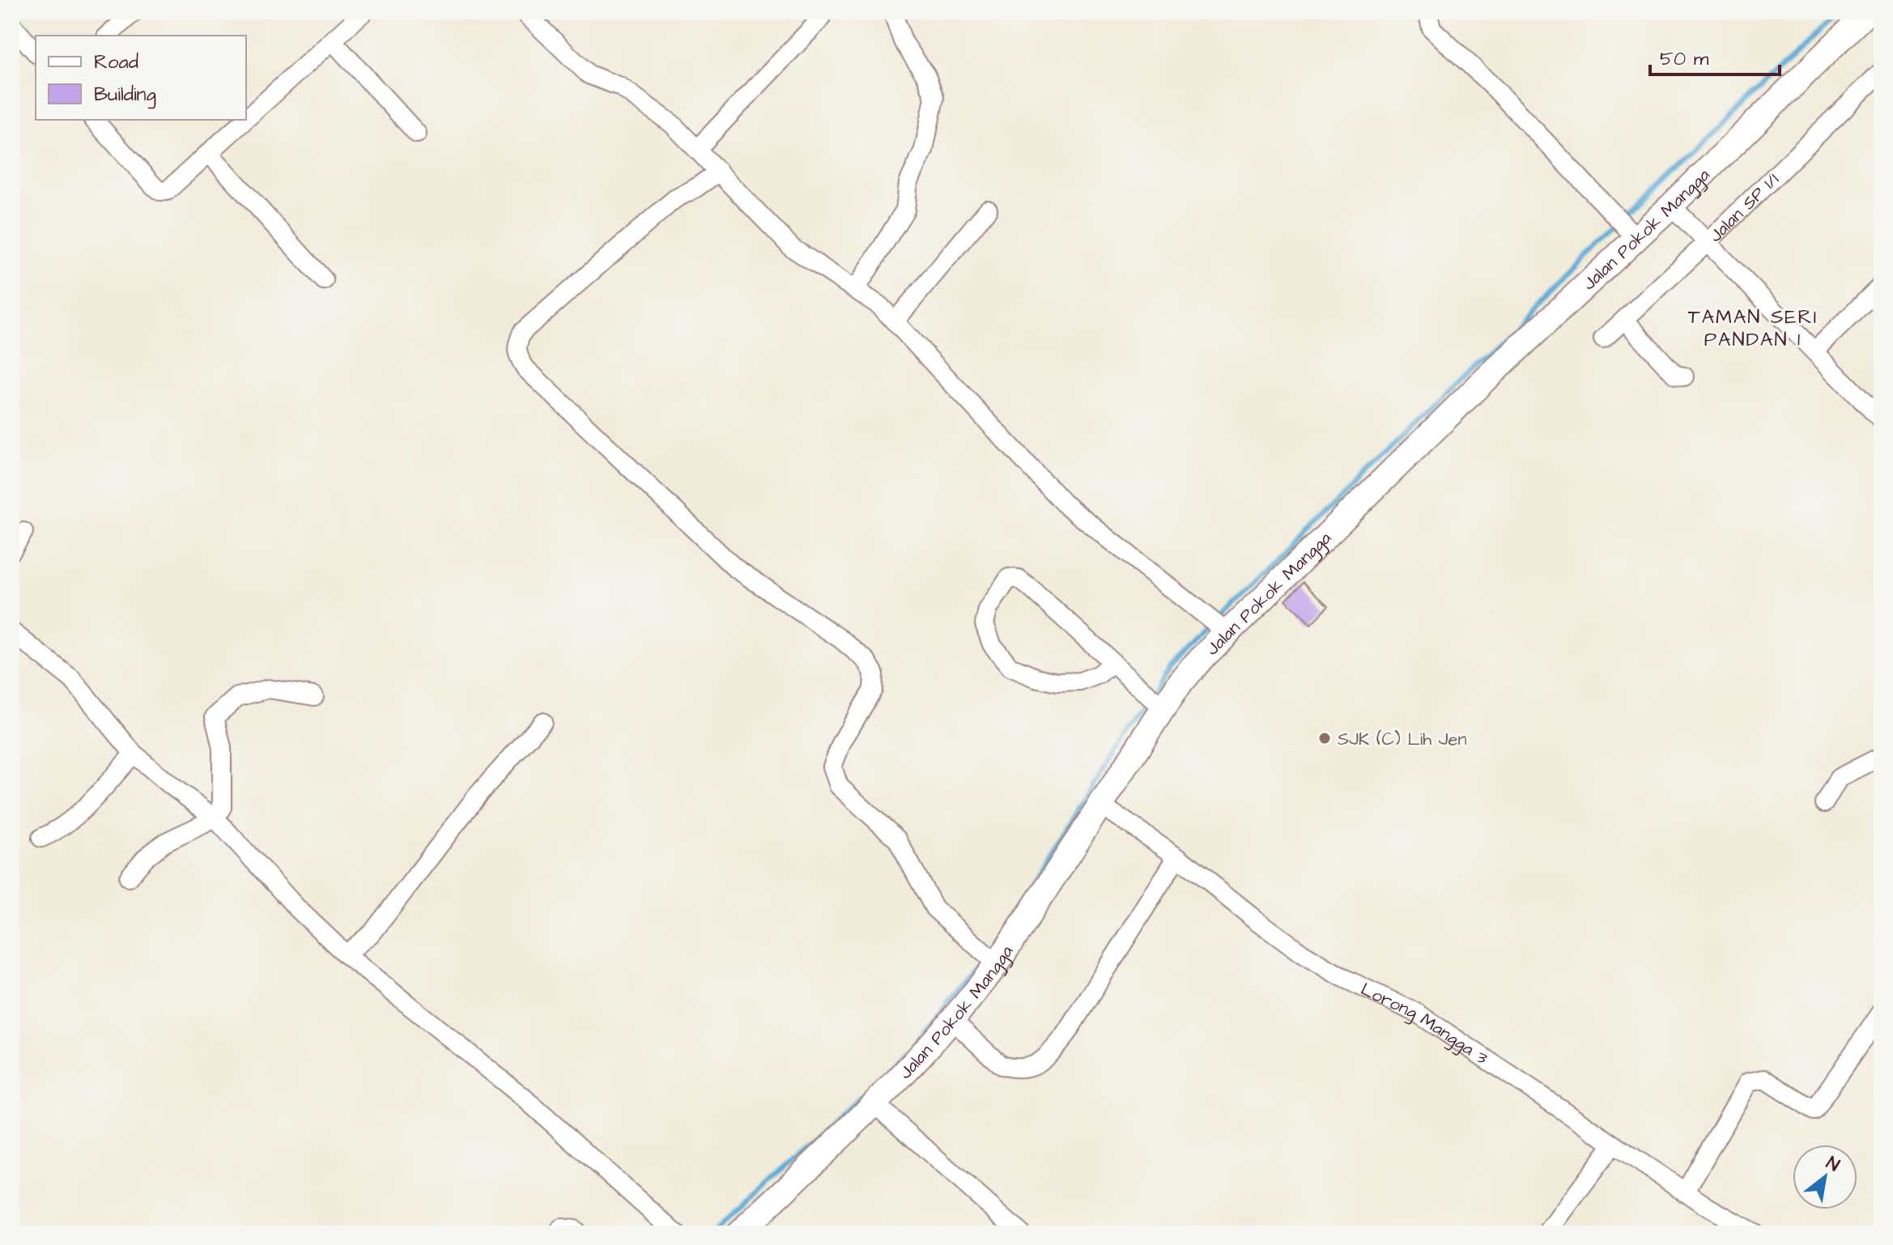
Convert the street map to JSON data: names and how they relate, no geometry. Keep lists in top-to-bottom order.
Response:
{
  "streets": {
    "main road": ["Jalan Pokok Mangga"],
    "street": ["Jalan SP 1/1", "Lorong Mangga 3"]
  },
  "crossings": [
    ["Jalan Pokok Mangga", "Lorong Mangga 3"]
  ],
  "districts": ["TAMAN SERI PANDAN 1"],
  "places": ["SJK (C) Lih Jen"],
  "legend": ["Road", "Building"],
  "scale_bar": "50 m",
  "north": "top right"
}
